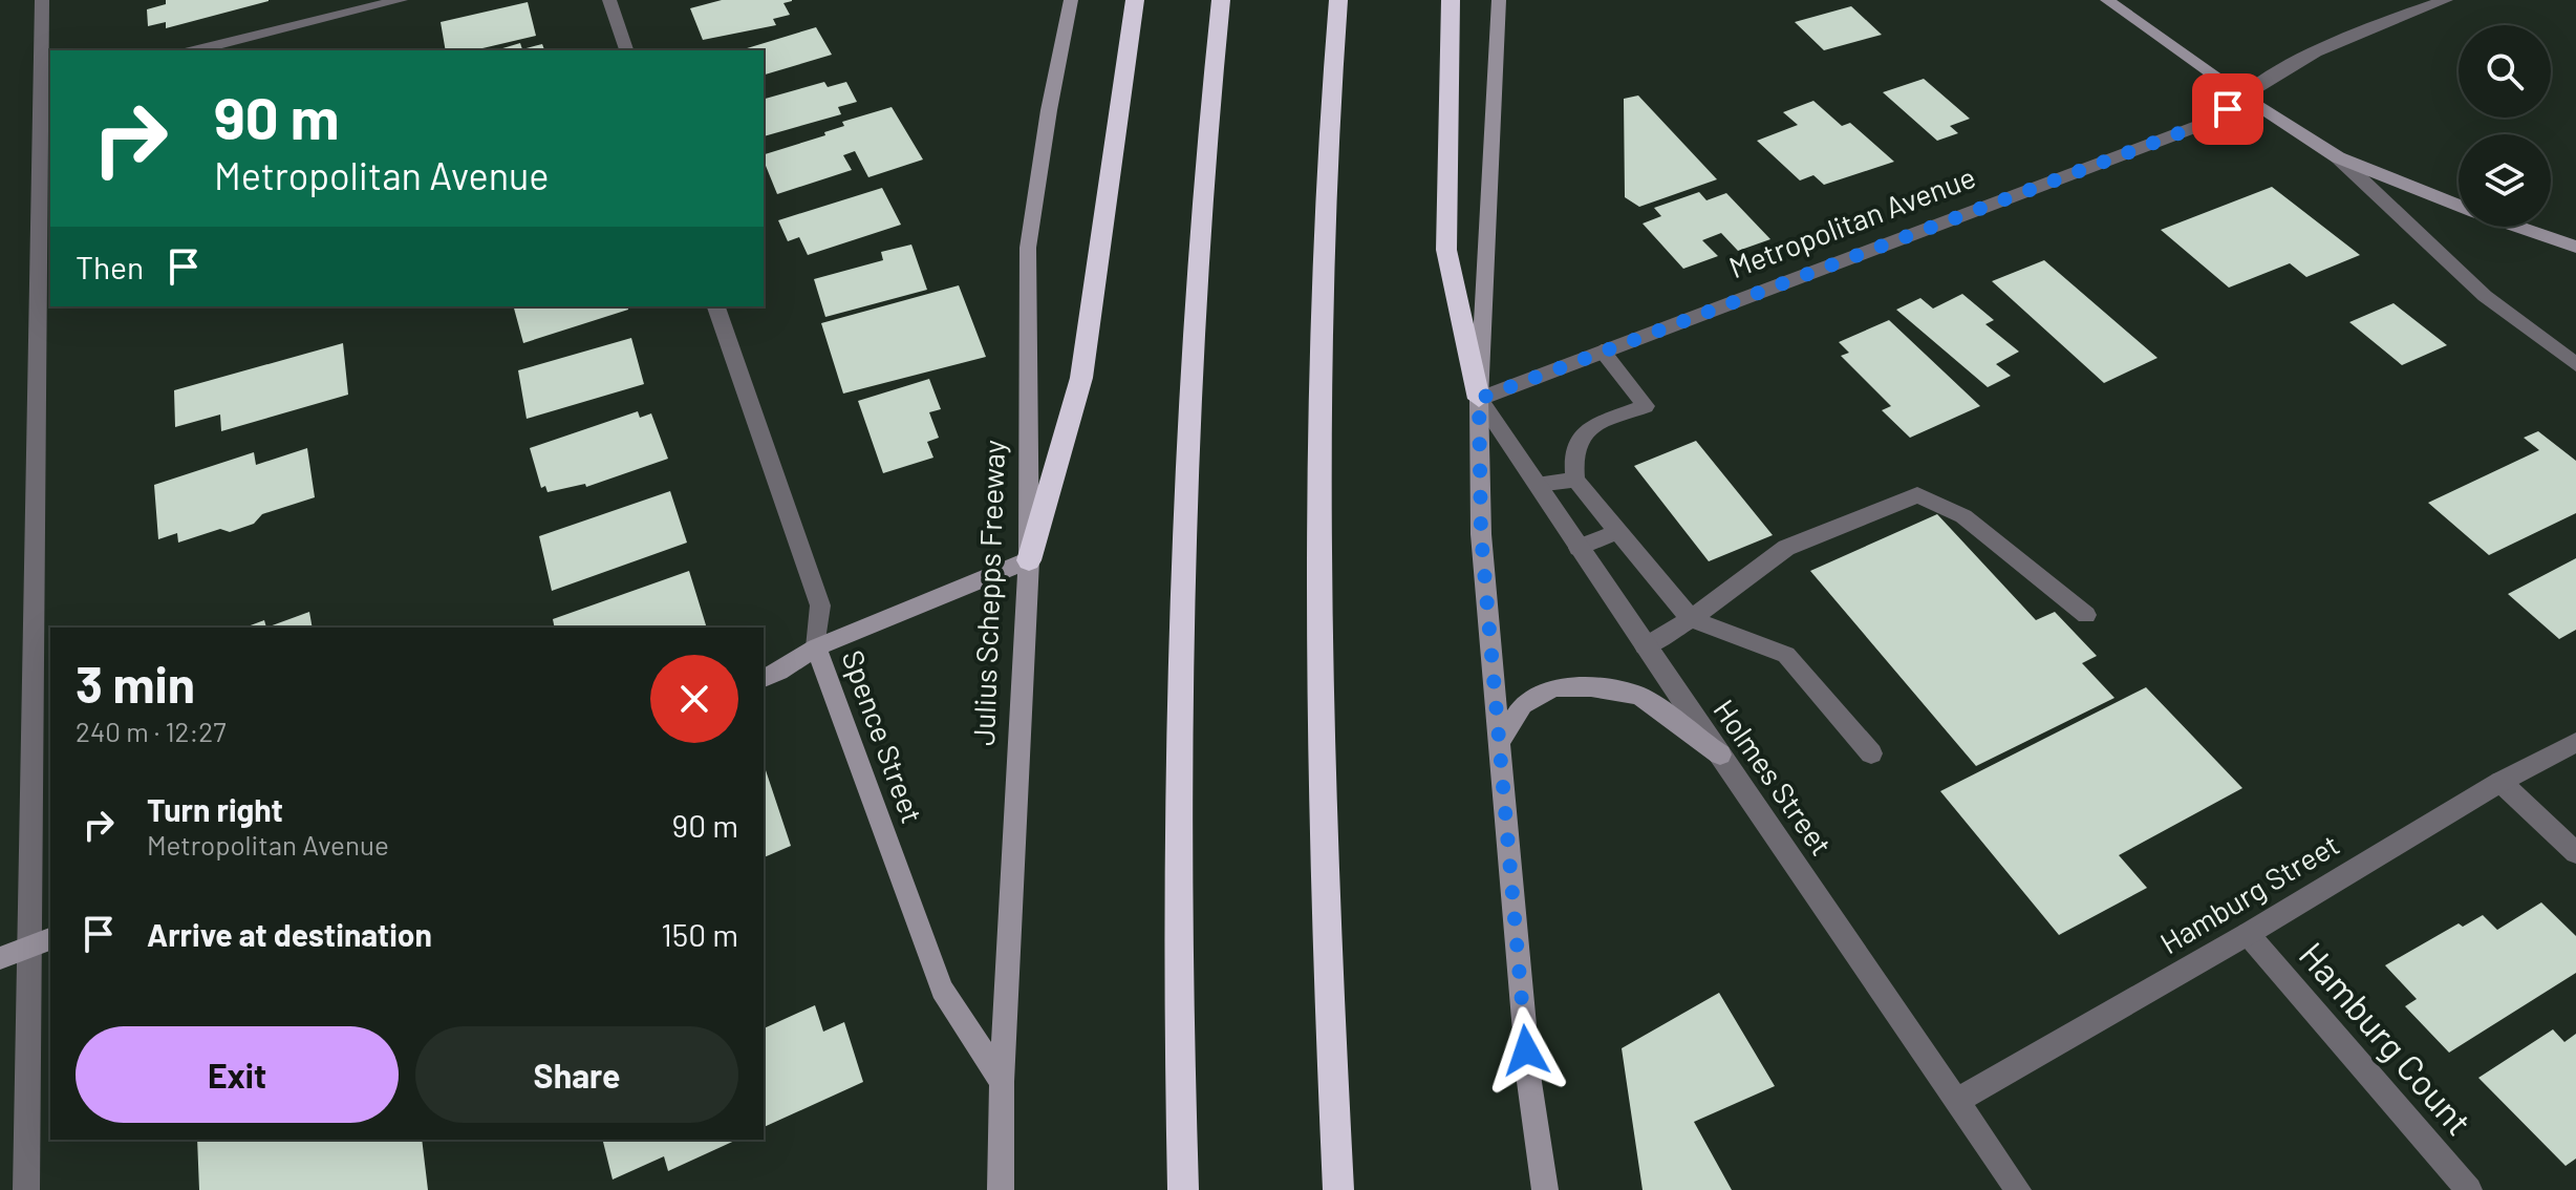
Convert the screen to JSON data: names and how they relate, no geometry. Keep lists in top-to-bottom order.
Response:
{
  "streets": {
    "main road": ["Julius Schepps Freeway", "Spence Street"],
    "street": [
      "Metropolitan Avenue",
      "Holmes Street",
      "Hamburg Street",
      "Hamburg Count"
    ]
  },
  "crossings": [
    ["Metropolitan Avenue", "Holmes Street"],
    ["Julius Schepps Freeway", "Spence Street"],
    ["Holmes Street", "Hamburg Street"],
    ["Hamburg Street", "Hamburg Count"]
  ],
  "page": {
    "turn": ["90 m", "Metropolitan Avenue"],
    "then": "Then",
    "heading": ["3 min", "240 m · 12:27"],
    "list": [
      {
        "name": "Turn right",
        "note": "Metropolitan Avenue",
        "value": "90 m"
      },
      {
        "name": "Arrive at destination",
        "value": "150 m"
      }
    ],
    "buttons": ["Exit", "Share"]
  }
}
